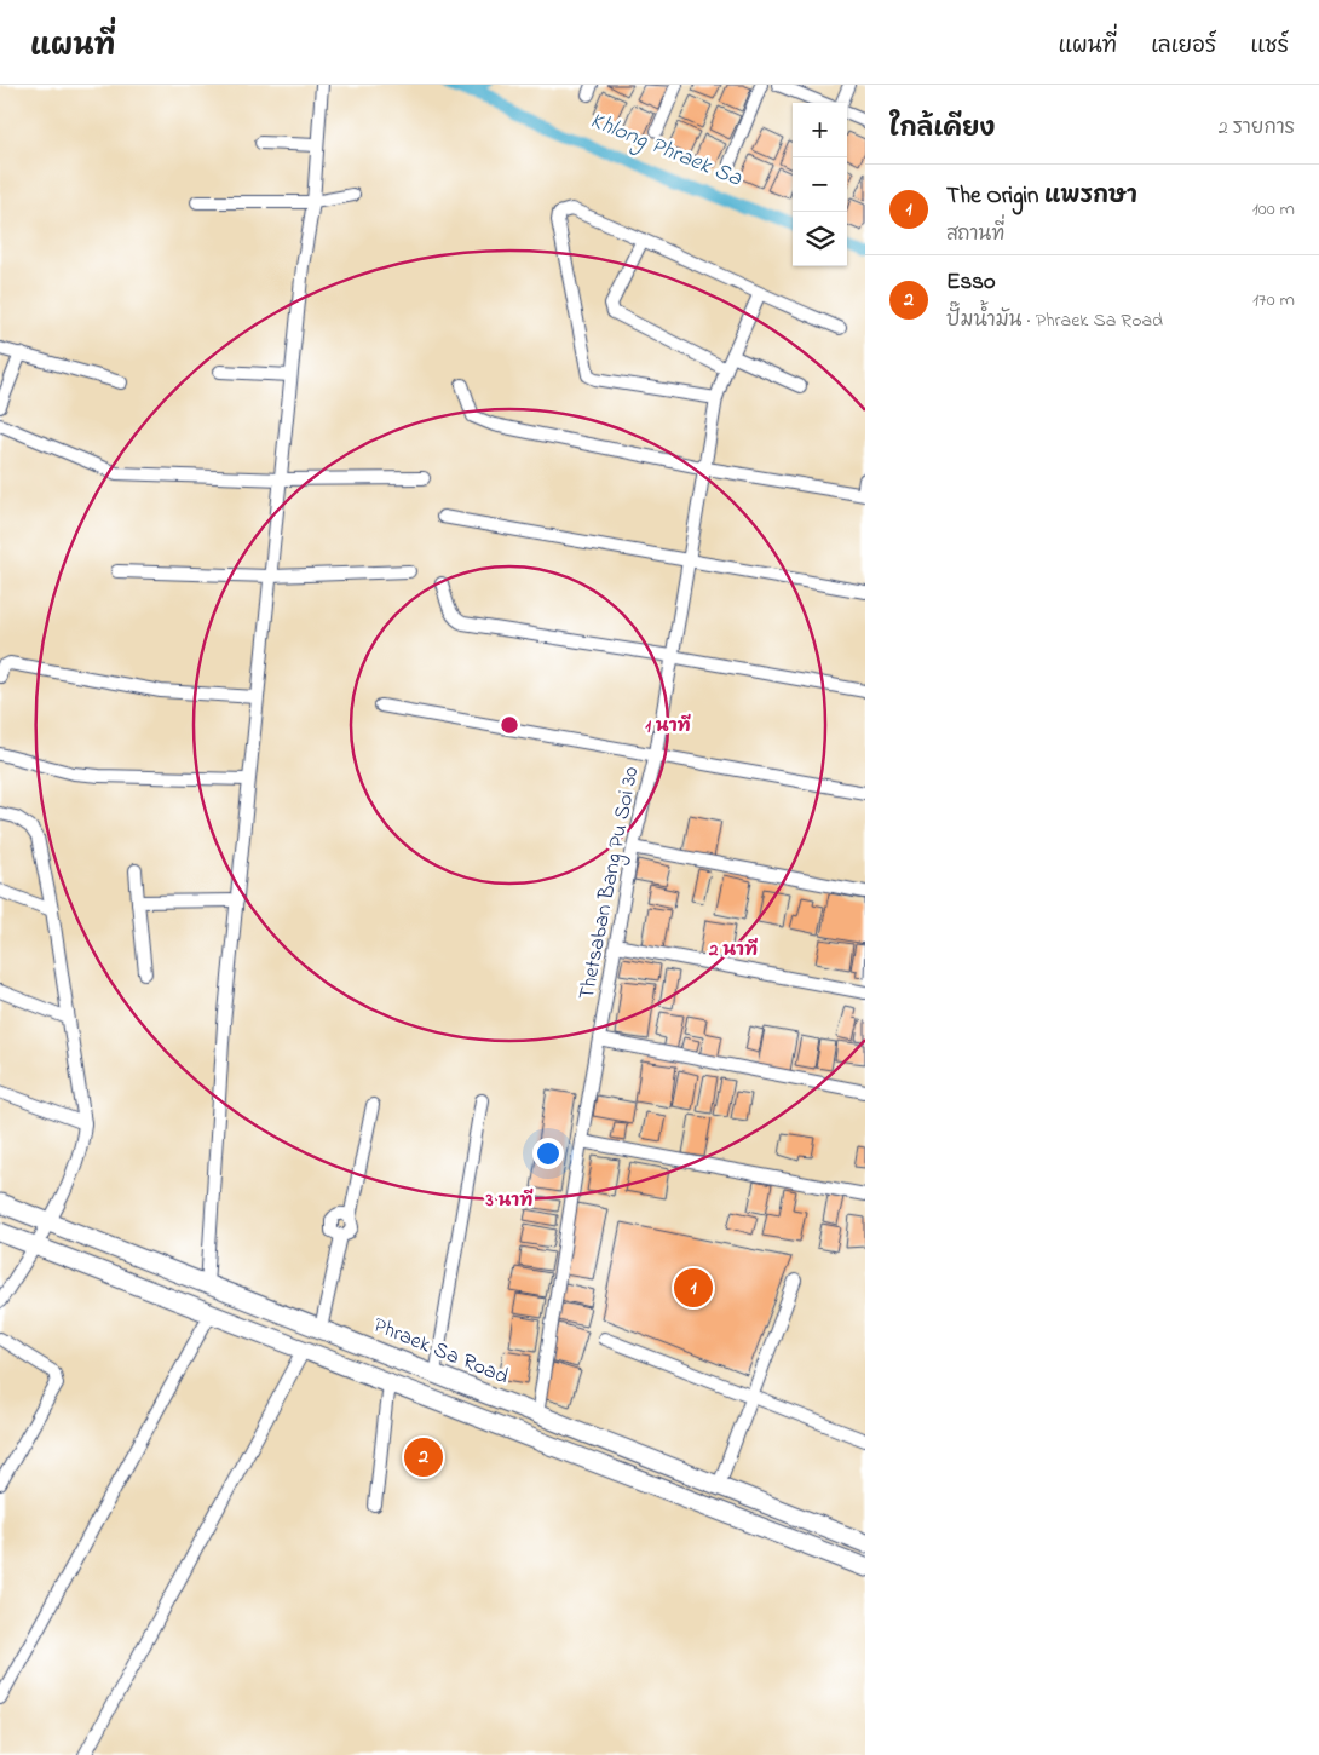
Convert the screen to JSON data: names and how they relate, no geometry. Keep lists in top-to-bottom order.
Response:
{
  "streets": {
    "main road": ["Phraek Sa Road"],
    "street": ["Thetsaban Bang Pu Soi 30"]
  },
  "crossings": [
    ["Thetsaban Bang Pu Soi 30", "Phraek Sa Road"]
  ],
  "water": ["Khlong Phraek Sa"],
  "page": {
    "header": "แผนที่",
    "nav": ["แผนที่", "เลเยอร์", "แชร์"],
    "heading": ["ใกล้เคียง", "2 รายการ"],
    "map_buttons": ["+", "−"],
    "list": [
      {
        "mark": "1",
        "name": "The Origin แพรกษา",
        "note": "สถานที่",
        "value": "100 m"
      },
      {
        "mark": "2",
        "name": "Esso",
        "note": "ปั๊มน้ำมัน · Phraek Sa Road",
        "value": "170 m"
      }
    ],
    "pins": ["1", "2"]
  },
  "rings": ["1 นาที", "2 นาที", "3 นาที"]
}
